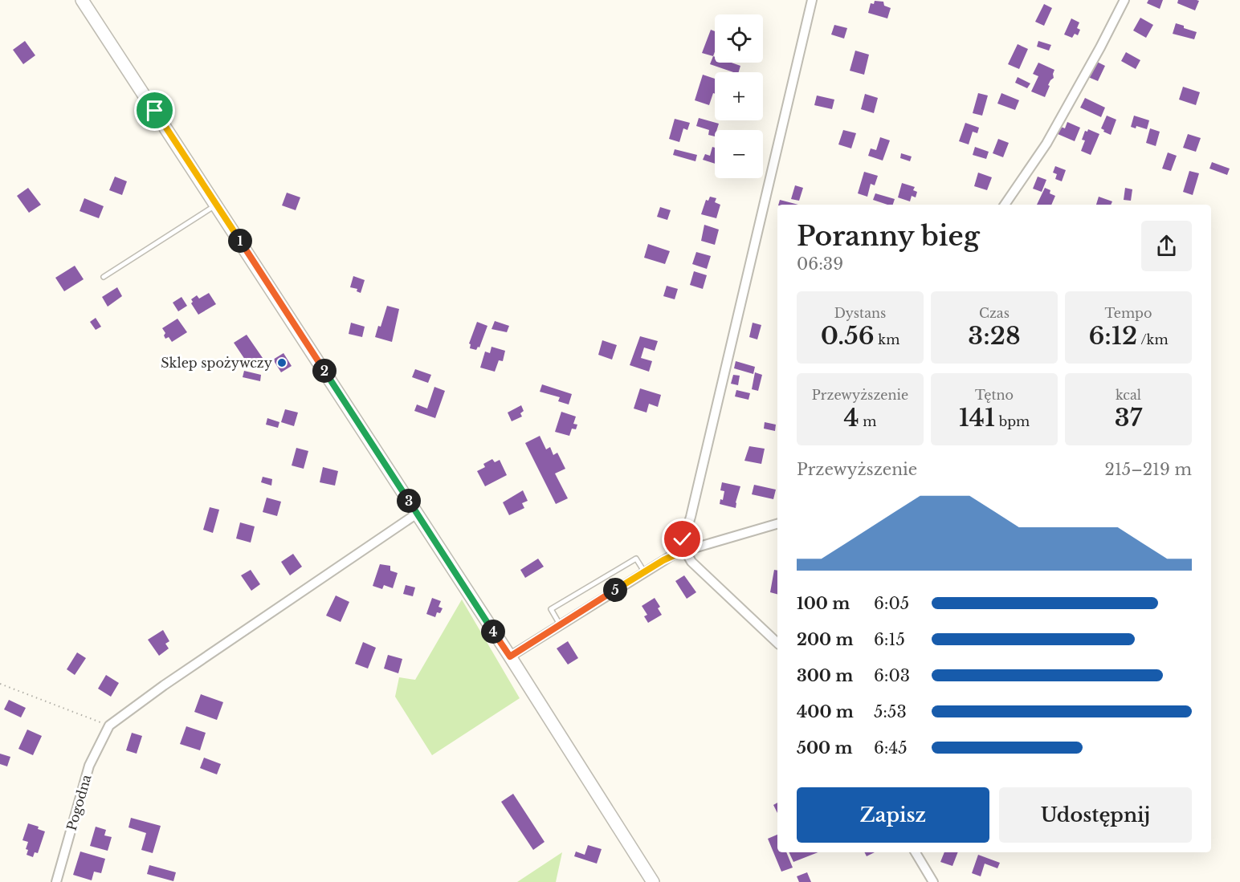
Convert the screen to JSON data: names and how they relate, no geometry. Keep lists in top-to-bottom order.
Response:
{
  "streets": {
    "street": ["Pogodna"]
  },
  "places": ["Sklep spożywczy"],
  "page": {
    "map_buttons": ["+", "−"],
    "heading": ["Poranny bieg", "06:39"],
    "pins": [
      "1",
      "2",
      "3",
      "5",
      "4"
    ],
    "stats": [
      ["Dystans", "0.56 km"],
      ["Czas", "3:28"],
      ["Tempo", "6:12 /km"],
      ["Przewyższenie", "4 m"],
      ["Tętno", "141 bpm"],
      ["kcal", "37"]
    ],
    "chart": ["Przewyższenie", "215–219 m"],
    "list": [
      {
        "name": "100 m",
        "note": "6:05"
      },
      {
        "name": "200 m",
        "note": "6:15"
      },
      {
        "name": "300 m",
        "note": "6:03"
      },
      {
        "name": "400 m",
        "note": "5:53"
      },
      {
        "name": "500 m",
        "note": "6:45"
      }
    ],
    "buttons": ["Zapisz", "Udostępnij"]
  }
}
